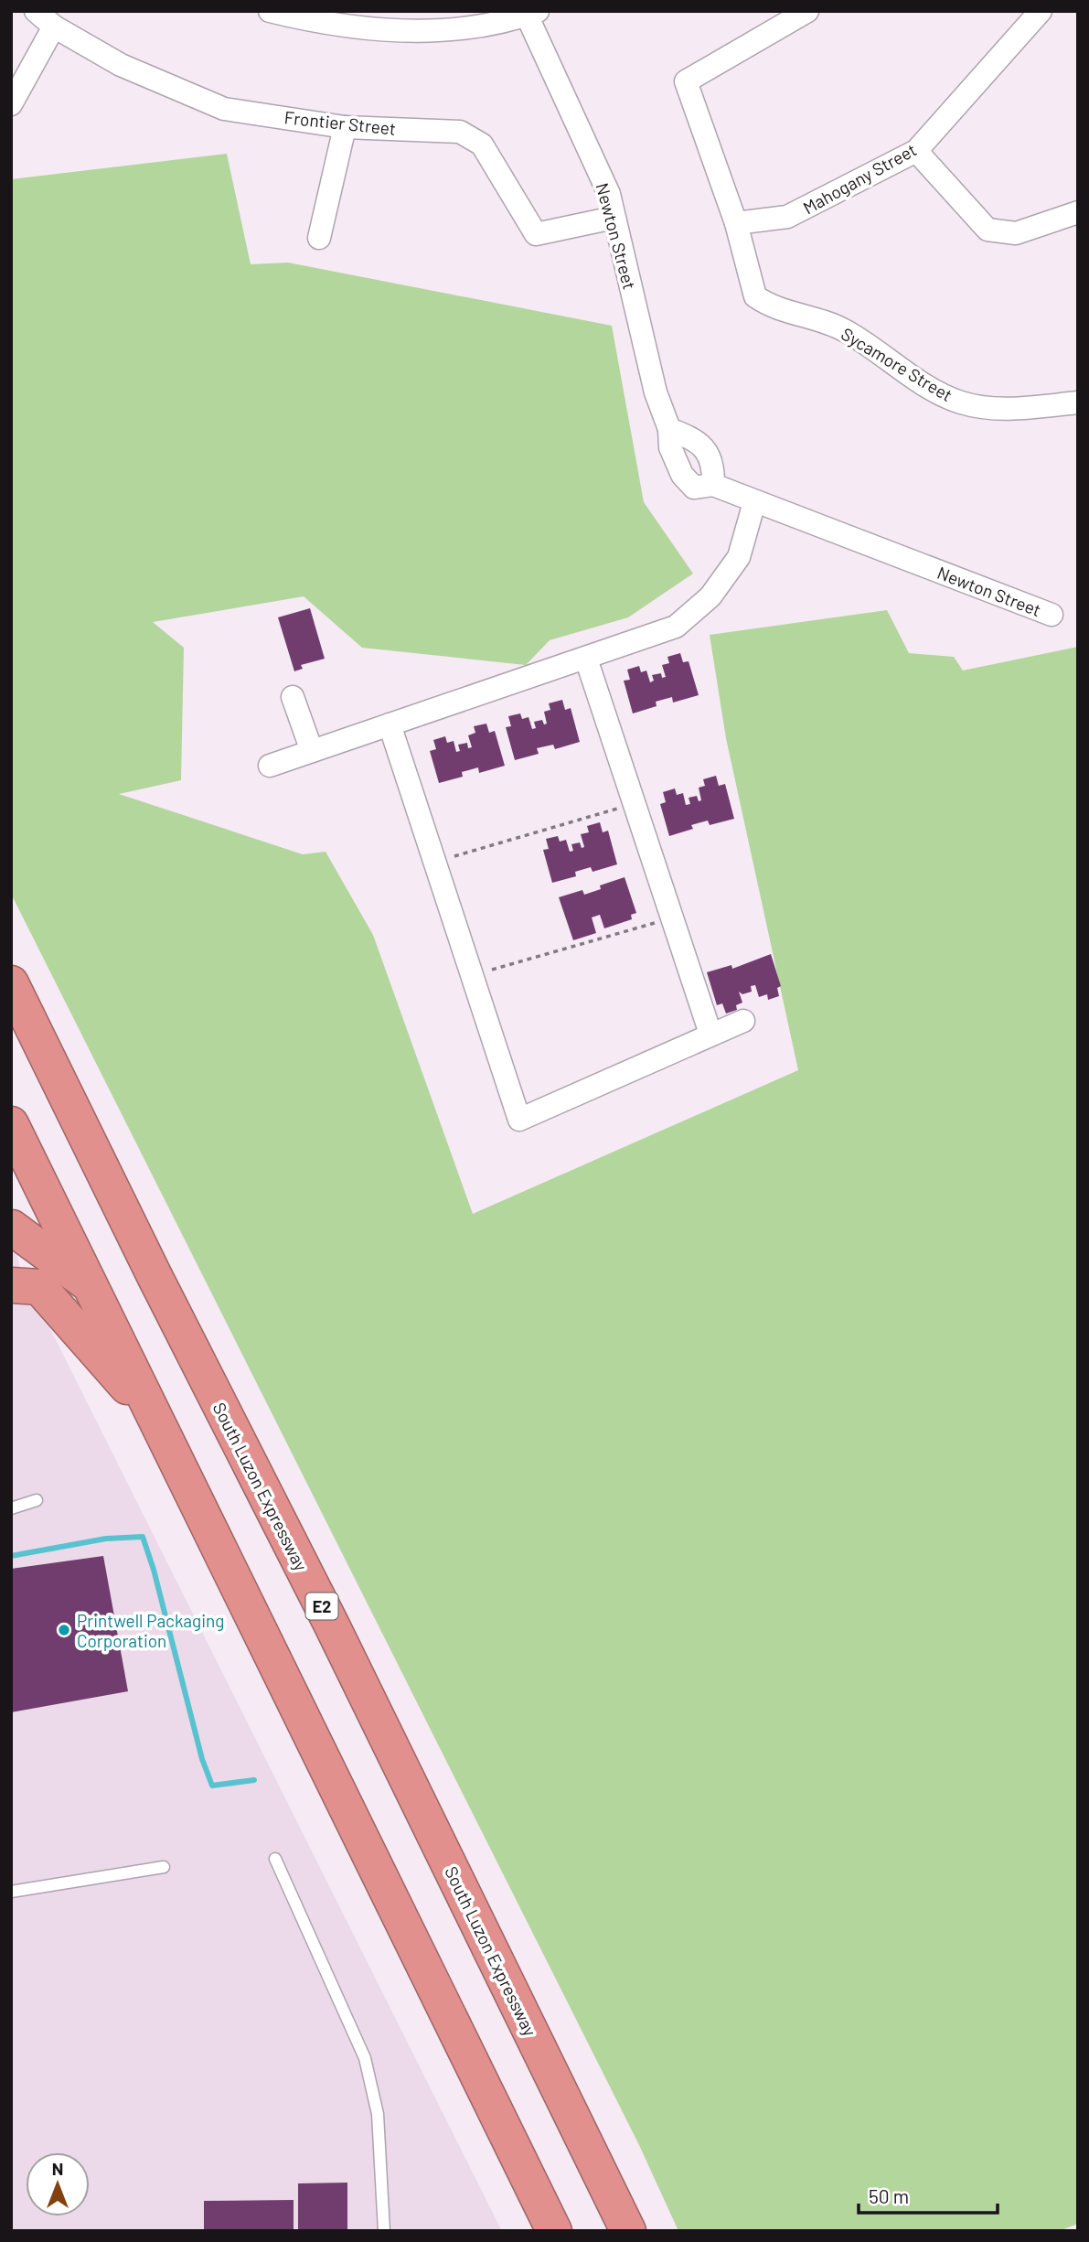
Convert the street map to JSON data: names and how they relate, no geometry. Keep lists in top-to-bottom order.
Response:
{
  "streets": {
    "highway": ["South Luzon Expressway", "E2"],
    "street": [
      "Frontier Street",
      "Mahogany Street",
      "Newton Street",
      "Sycamore Street"
    ]
  },
  "crossings": [
    ["Frontier Street", "Newton Street"],
    ["Mahogany Street", "Sycamore Street"]
  ],
  "places": ["Printwell Packaging Corporation"],
  "scale_bar": "50 m",
  "north": "top"
}
